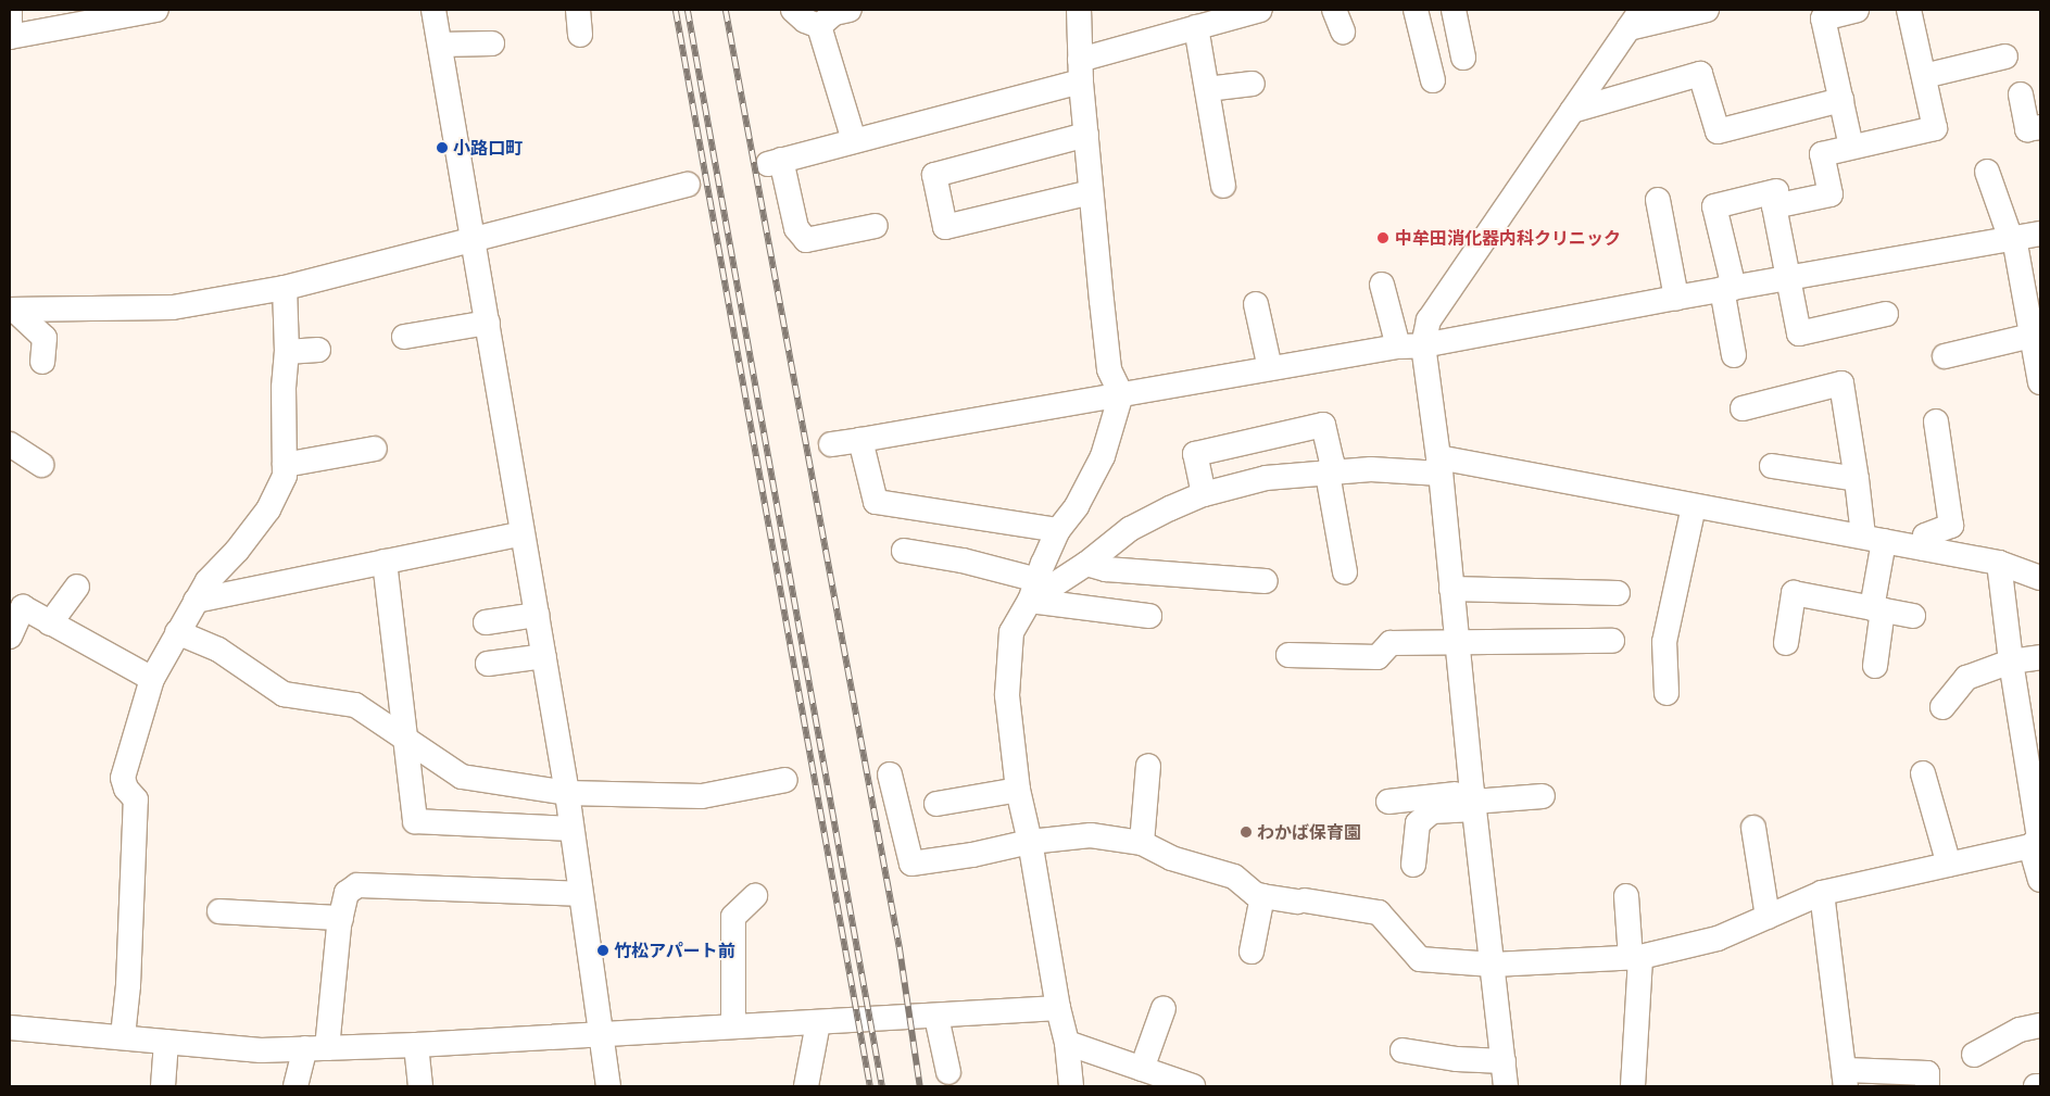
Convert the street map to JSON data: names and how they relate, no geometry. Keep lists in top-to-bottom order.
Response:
{
  "places": [
    "小路口町",
    "中牟田消化器内科クリニック",
    "わかば保育園",
    "竹松アパート前"
  ]
}
